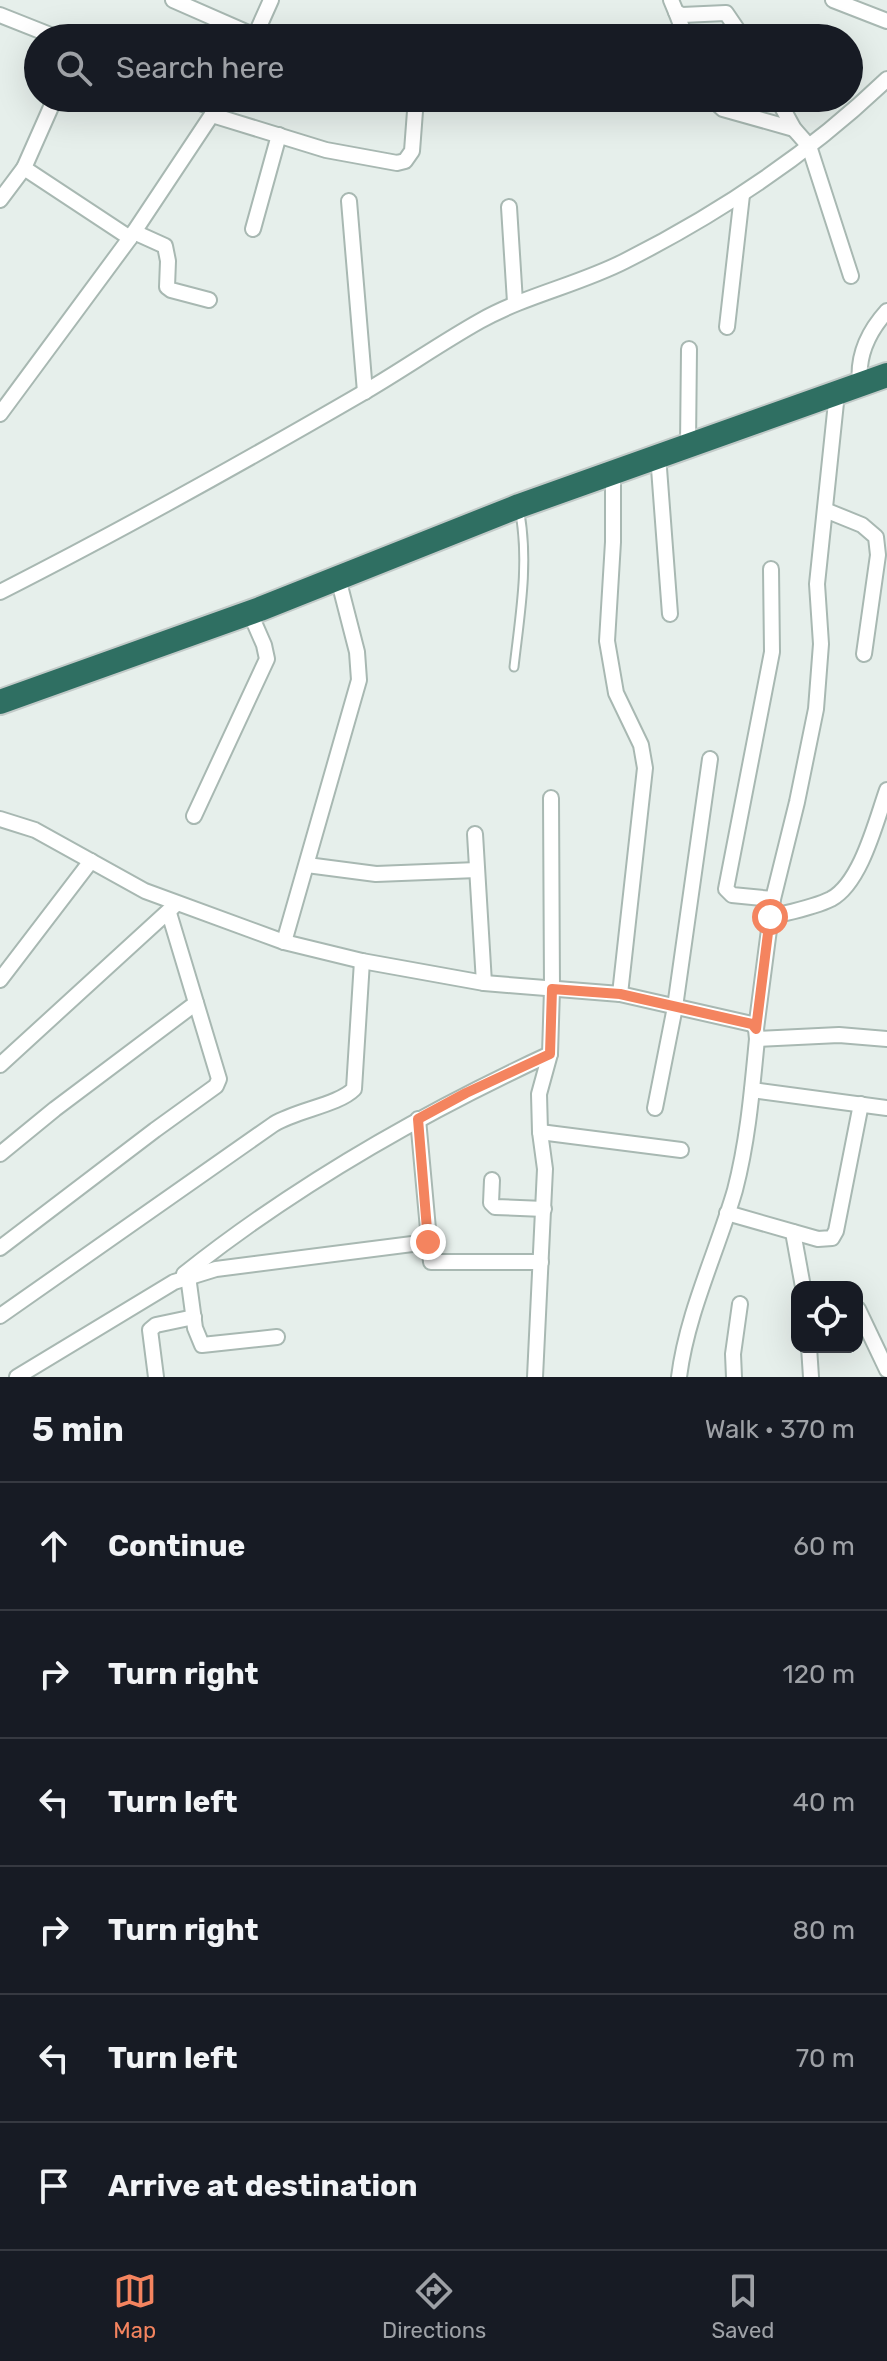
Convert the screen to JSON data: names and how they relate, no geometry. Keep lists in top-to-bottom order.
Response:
{
  "page": {
    "search": "Search here",
    "heading": ["5 min", "Walk · 370 m"],
    "list": [
      ["Continue", "60 m"],
      ["Turn right", "120 m"],
      ["Turn left", "40 m"],
      ["Turn right", "80 m"],
      ["Turn left", "70 m"],
      "Arrive at destination"
    ],
    "nav": ["Map", "Directions", "Saved"]
  }
}
